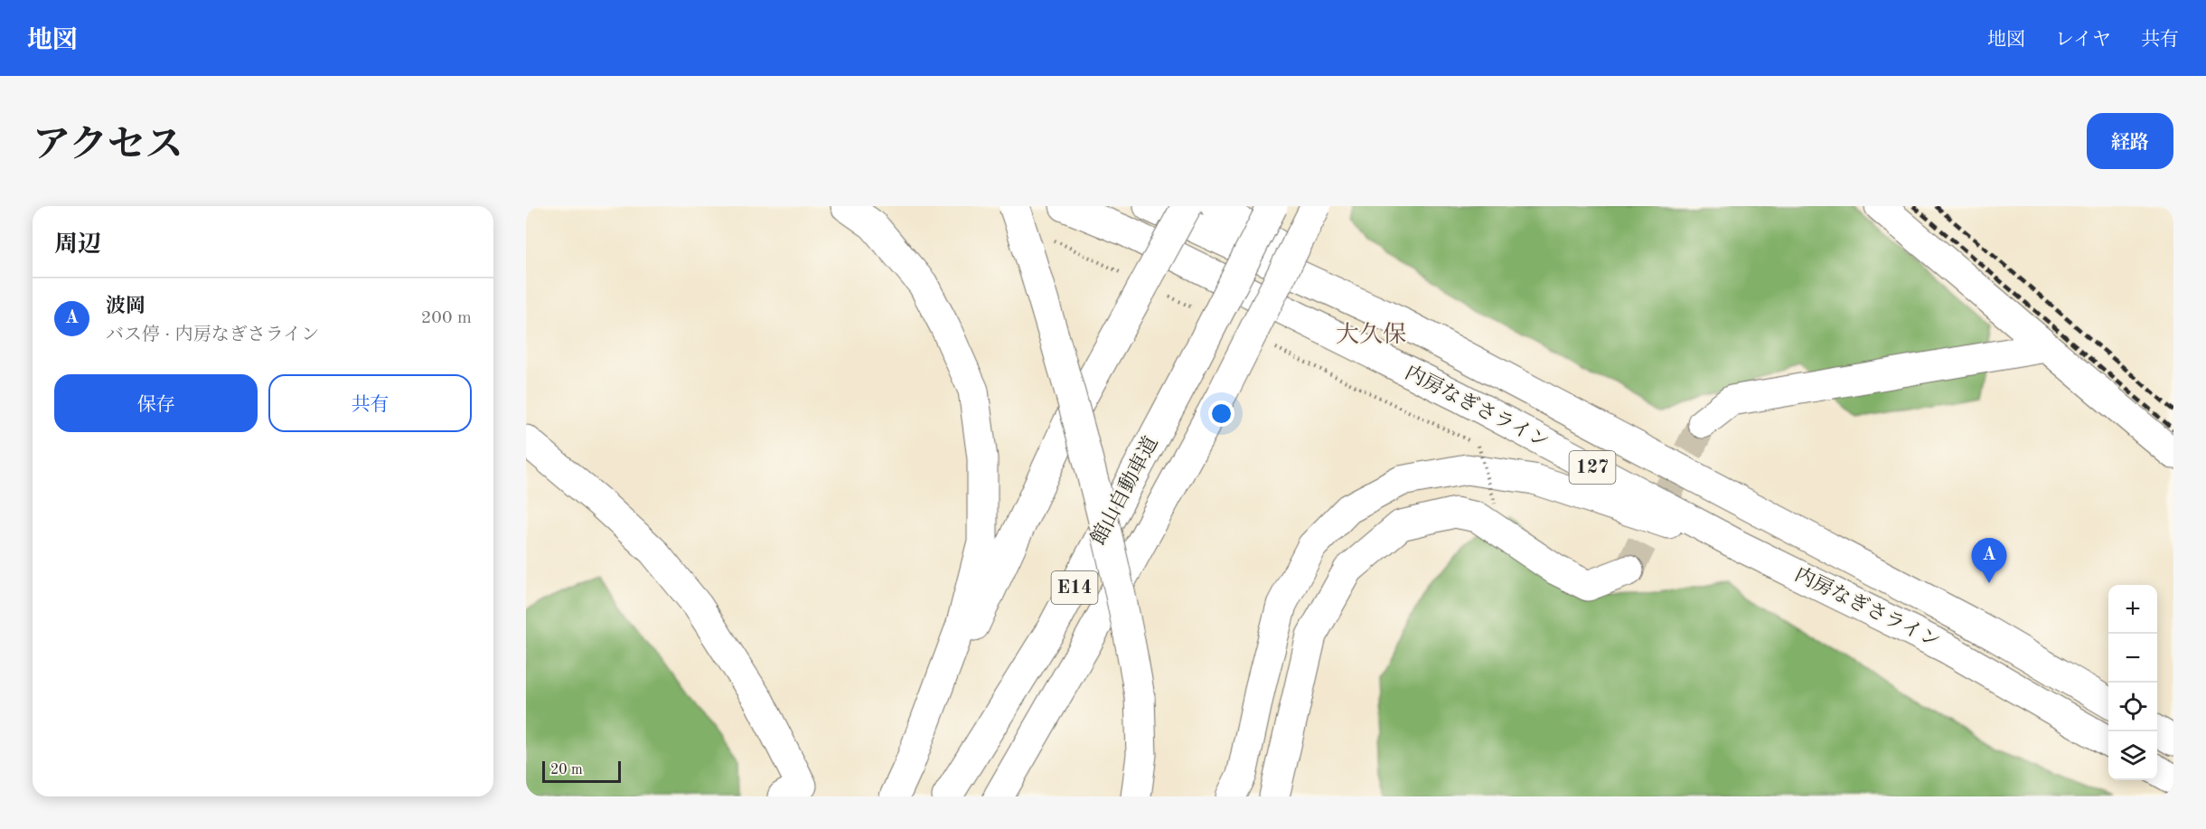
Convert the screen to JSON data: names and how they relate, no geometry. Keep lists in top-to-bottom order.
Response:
{
  "streets": {
    "main road": [
      "内房なぎさライン",
      "127",
      "館山自動車道",
      "E14"
    ]
  },
  "districts": ["大久保"],
  "scale_bar": "20 m",
  "page": {
    "header": "地図",
    "nav": ["地図", "レイヤ", "共有"],
    "title": "アクセス",
    "buttons": [
      "経路",
      ["保存", "共有"]
    ],
    "heading": "周辺",
    "list": [
      {
        "mark": "A",
        "name": "波岡",
        "note": "バス停 · 内房なぎさライン",
        "value": "200 m"
      }
    ],
    "pins": "A",
    "map_buttons": ["+", "−"],
    "scale": "20 m"
  }
}
